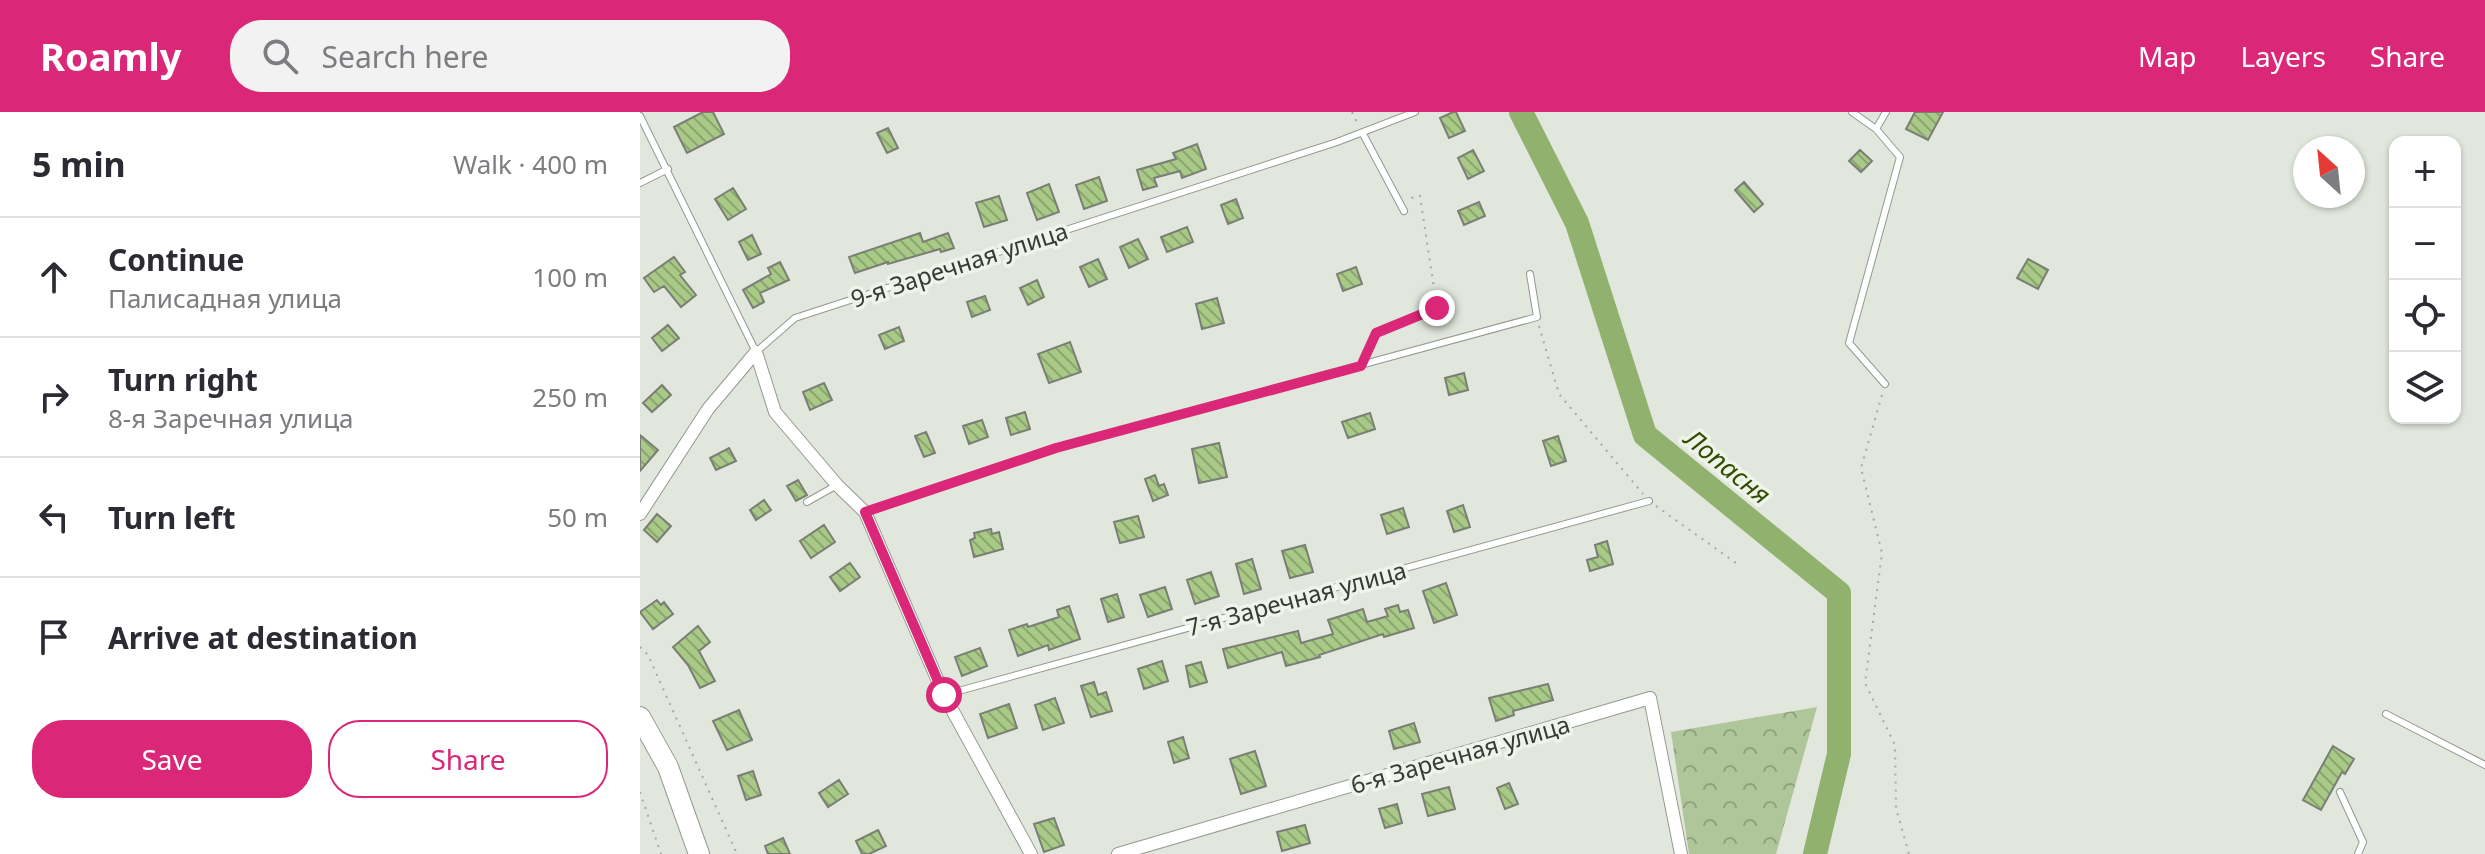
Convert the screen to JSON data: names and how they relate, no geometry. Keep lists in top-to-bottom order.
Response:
{
  "streets": {
    "street": ["9-я Заречная улица", "6-я Заречная улица"],
    "lane": ["7-я Заречная улица"]
  },
  "water": ["Лопасня"],
  "north": "top left",
  "page": {
    "header": "Roamly",
    "search": "Search here",
    "nav": ["Map", "Layers", "Share"],
    "heading": ["5 min", "Walk · 400 m"],
    "map_buttons": ["+", "−"],
    "list": [
      ["Continue", "Палисадная улица", "100 m"],
      ["Turn right", "8-я Заречная улица", "250 m"],
      ["Turn left", "50 m"],
      "Arrive at destination"
    ],
    "buttons": ["Save", "Share"]
  }
}
